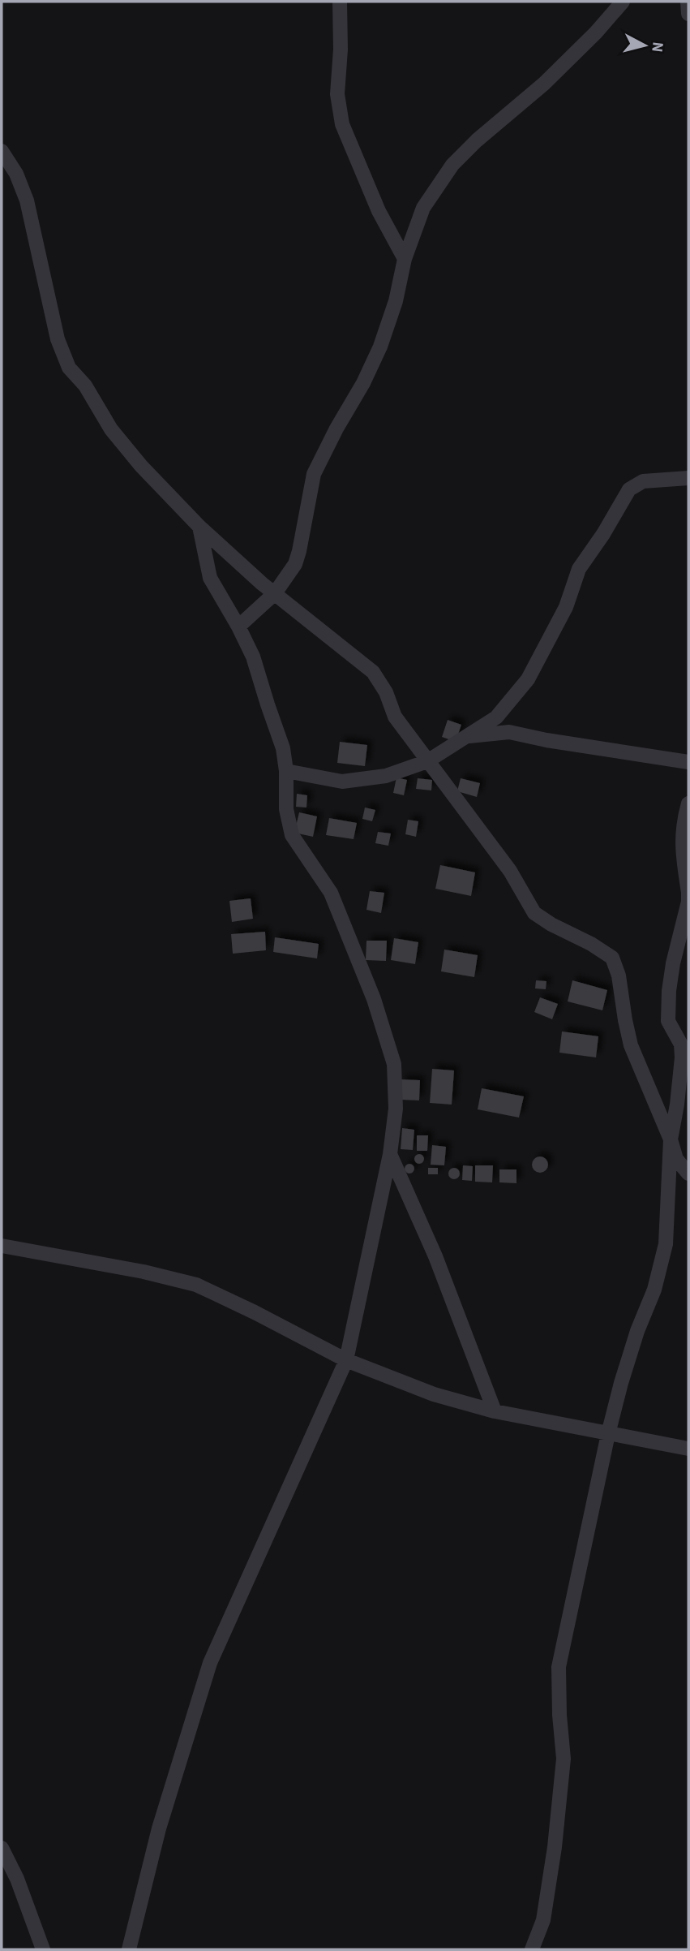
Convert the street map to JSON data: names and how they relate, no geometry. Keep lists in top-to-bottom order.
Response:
{
  "north": "right"
}
